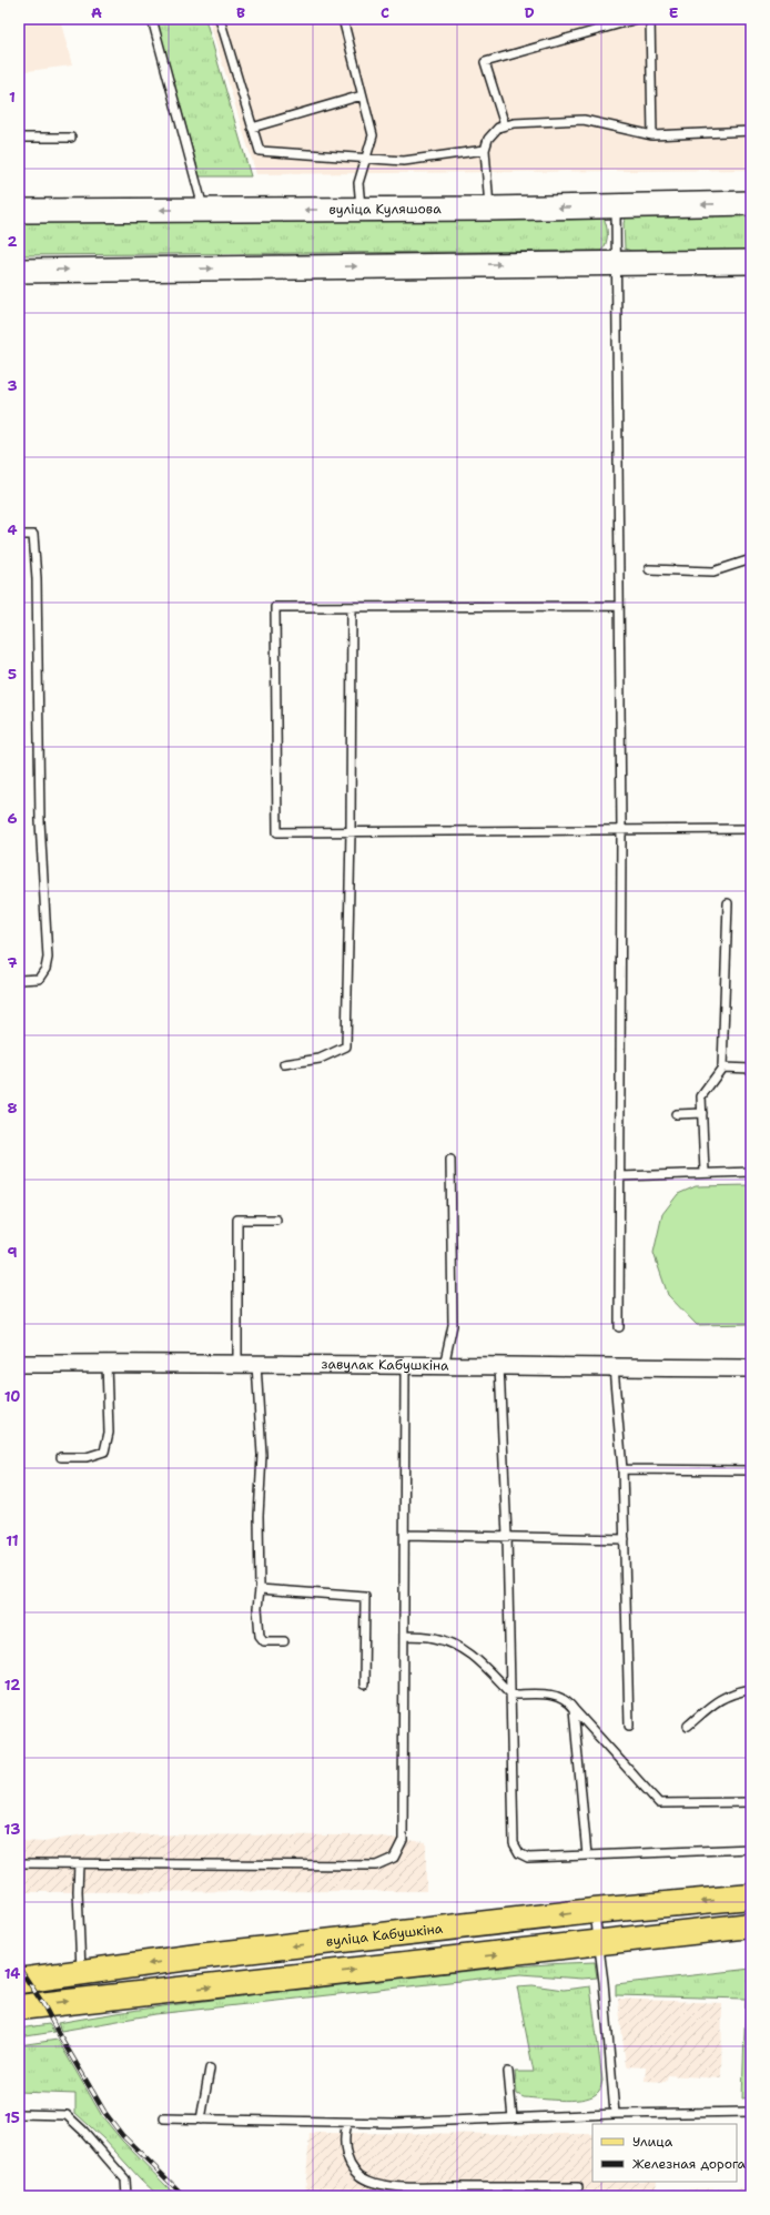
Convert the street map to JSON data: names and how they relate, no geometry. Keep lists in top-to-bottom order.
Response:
{
  "streets": {
    "main road": ["вуліца Куляшова", "вуліца Кабушкіна"],
    "street": ["завулак Кабушкіна"]
  },
  "legend": ["Улица", "Железная дорога"],
  "grid": {
    "columns": [
      "A",
      "B",
      "C",
      "D",
      "E"
    ],
    "rows": [
      "1",
      "2",
      "3",
      "4",
      "5",
      "6",
      "7",
      "8",
      "9",
      "10",
      "11",
      "12",
      "13",
      "14",
      "15"
    ]
  }
}
